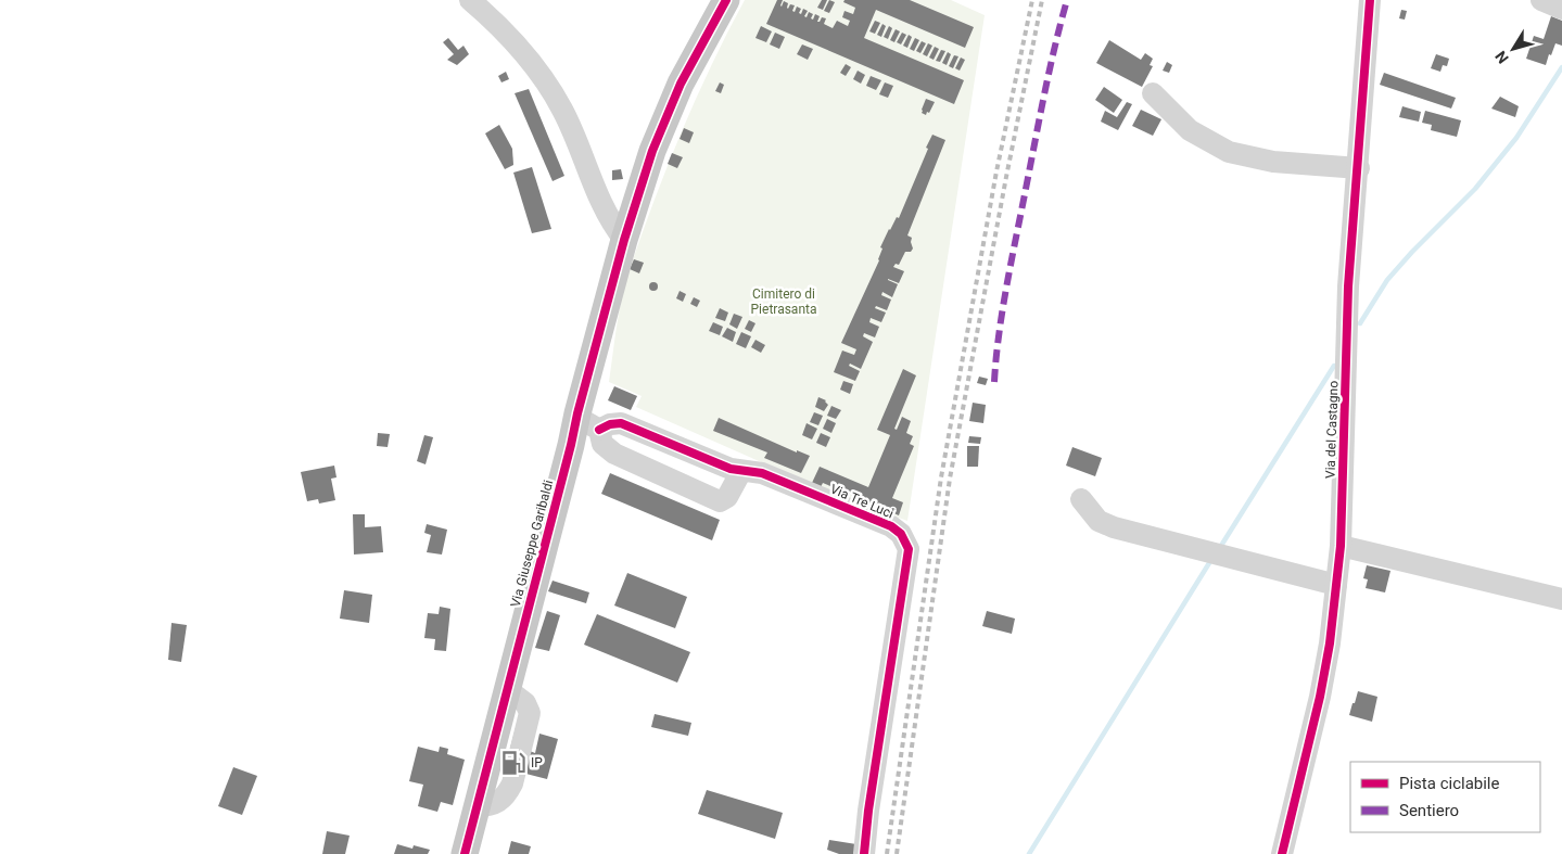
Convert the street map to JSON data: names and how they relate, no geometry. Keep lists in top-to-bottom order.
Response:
{
  "streets": {
    "main road": ["Via Giuseppe Garibaldi"],
    "street": ["Via del Castagno", "Via Tre Luci"]
  },
  "parks": ["Cimitero di Pietrasanta"],
  "places": {
    "fuel station": ["IP"]
  },
  "legend": ["Pista ciclabile", "Sentiero"],
  "north": "bottom left"
}
